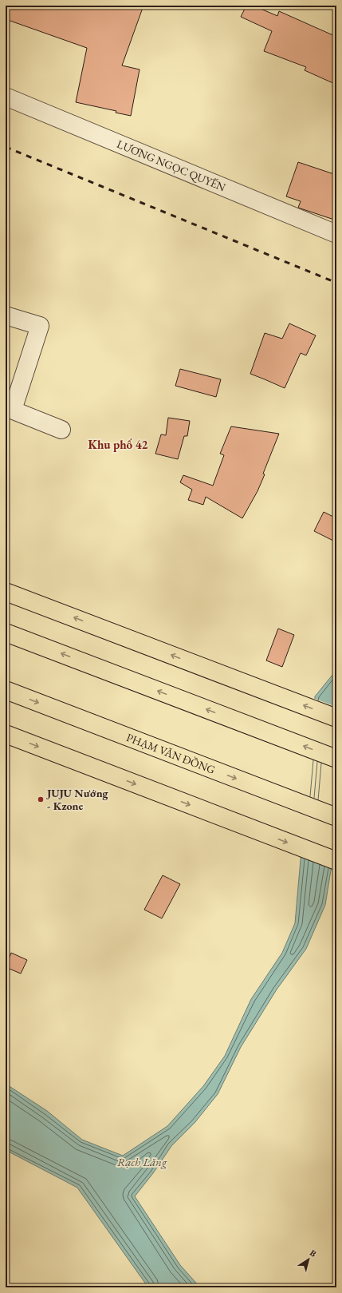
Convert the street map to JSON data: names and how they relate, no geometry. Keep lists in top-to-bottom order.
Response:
{
  "streets": {
    "main road": ["PHẠM VĂN ĐỒNG"],
    "street": ["LƯƠNG NGỌC QUYẾN"]
  },
  "districts": ["Khu phố 42"],
  "water": ["Rạch Lăng"],
  "places": ["JUJU Nướng - Kzone"],
  "north": "top right"
}
